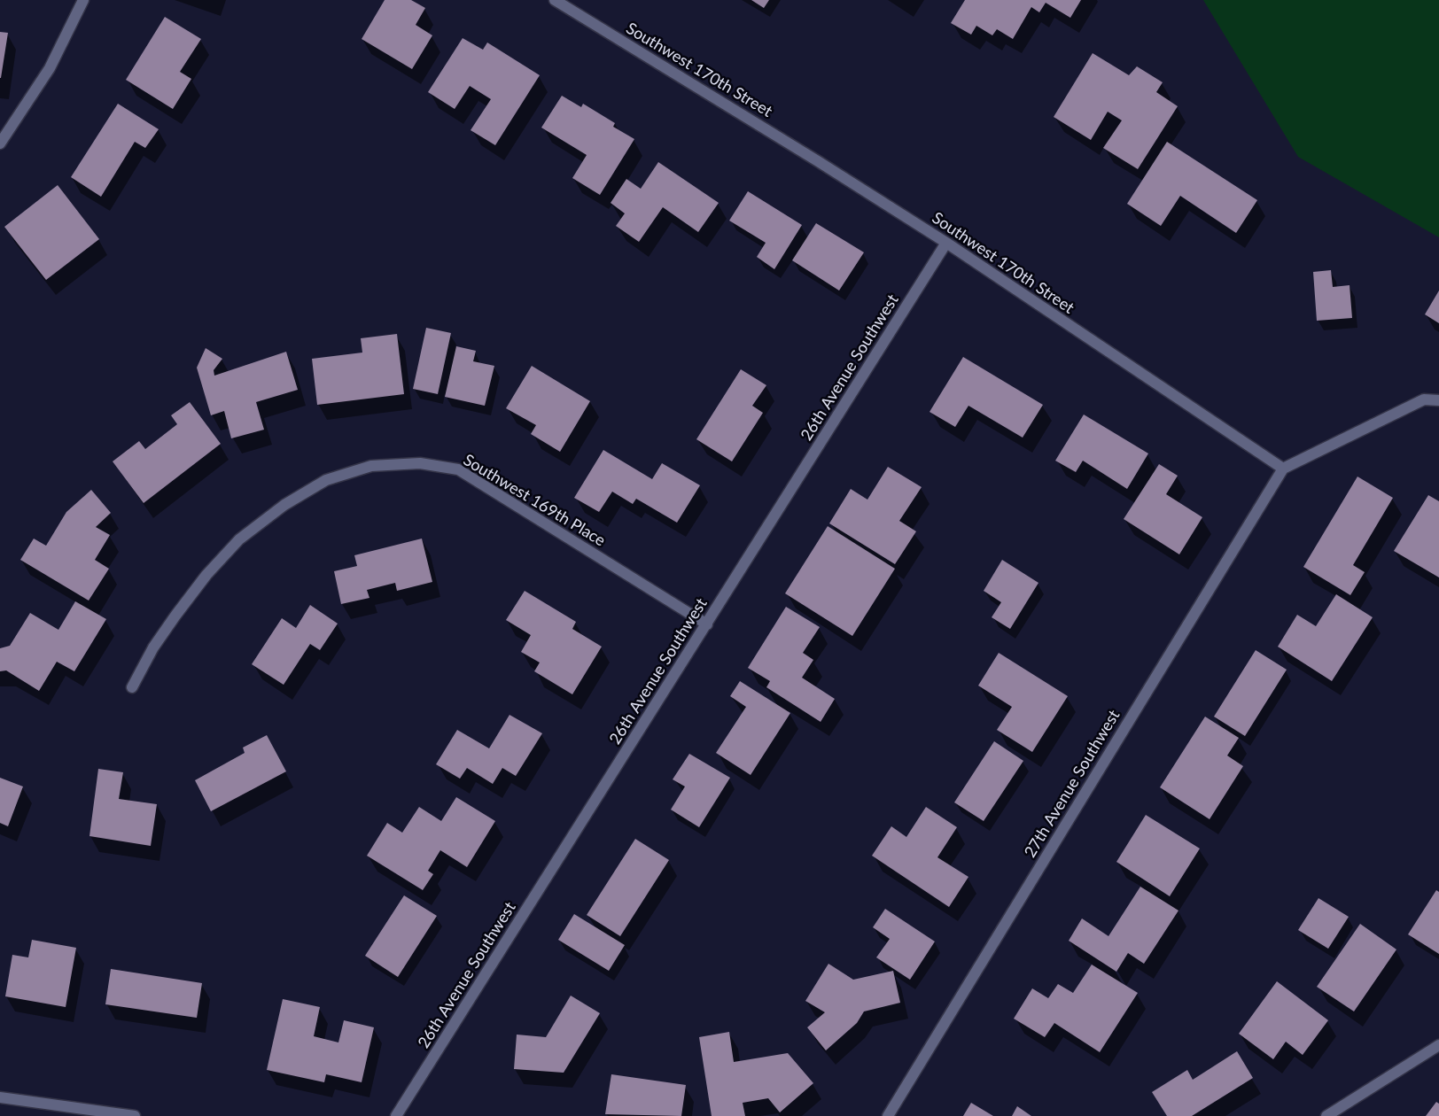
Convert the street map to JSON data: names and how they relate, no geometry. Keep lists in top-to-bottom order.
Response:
{
  "streets": {
    "street": [
      "Southwest 170th Street",
      "26th Avenue Southwest",
      "Southwest 169th Place",
      "27th Avenue Southwest"
    ]
  },
  "crossings": [
    ["Southwest 170th Street", "26th Avenue Southwest"],
    ["Southwest 170th Street", "27th Avenue Southwest"],
    ["26th Avenue Southwest", "Southwest 169th Place"]
  ]
}
